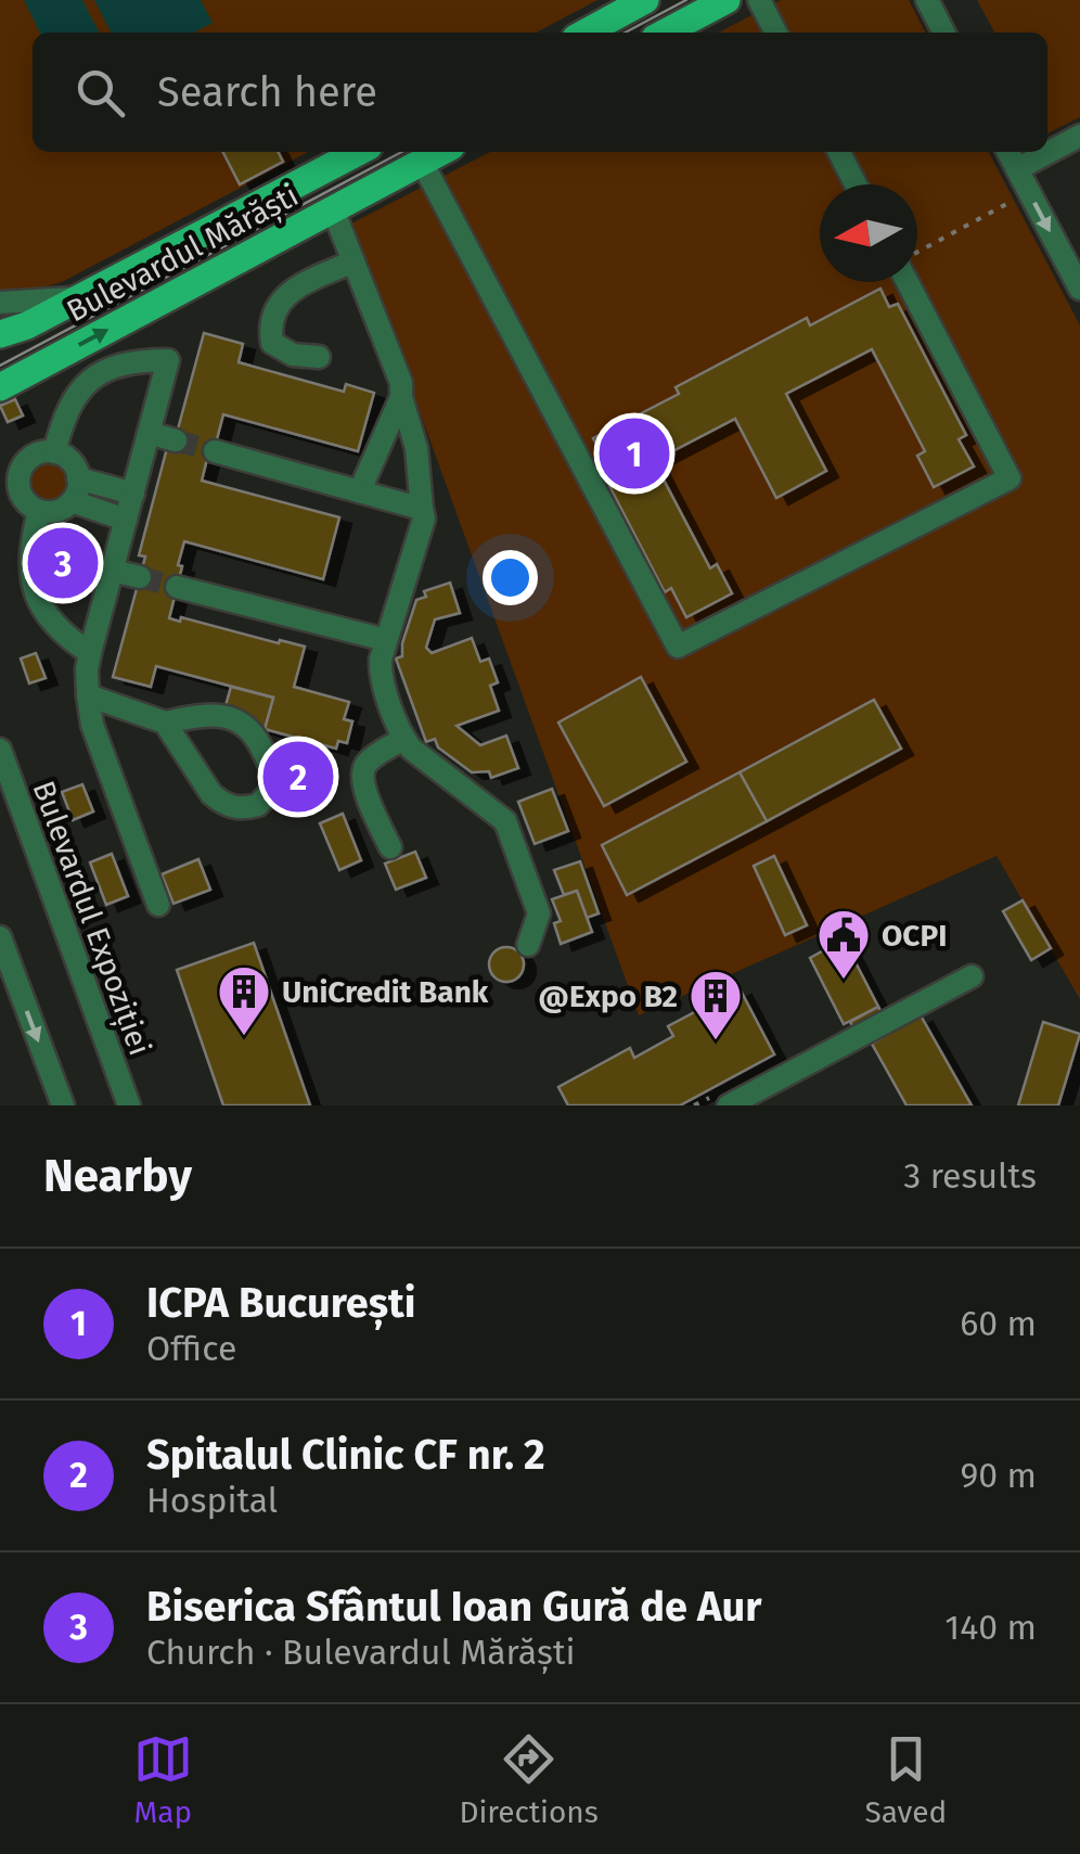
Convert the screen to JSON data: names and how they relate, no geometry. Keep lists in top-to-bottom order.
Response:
{
  "streets": {
    "main road": ["Bulevardul Mărăști"],
    "street": ["Bulevardul Expoziției"]
  },
  "places": {
    "public building": ["OCPI"],
    "building": ["UniCredit Bank", "@Expo B2"]
  },
  "north": "left",
  "page": {
    "search": "Search here",
    "pins": ["1", "3", "2"],
    "heading": ["Nearby", "3 results"],
    "list": [
      {
        "mark": "1",
        "name": "ICPA București",
        "note": "Office",
        "value": "60 m"
      },
      {
        "mark": "2",
        "name": "Spitalul Clinic CF nr. 2",
        "note": "Hospital",
        "value": "90 m"
      },
      {
        "mark": "3",
        "name": "Biserica Sfântul Ioan Gură de Aur",
        "note": "Church · Bulevardul Mărăști",
        "value": "140 m"
      }
    ],
    "nav": ["Map", "Directions", "Saved"]
  }
}
